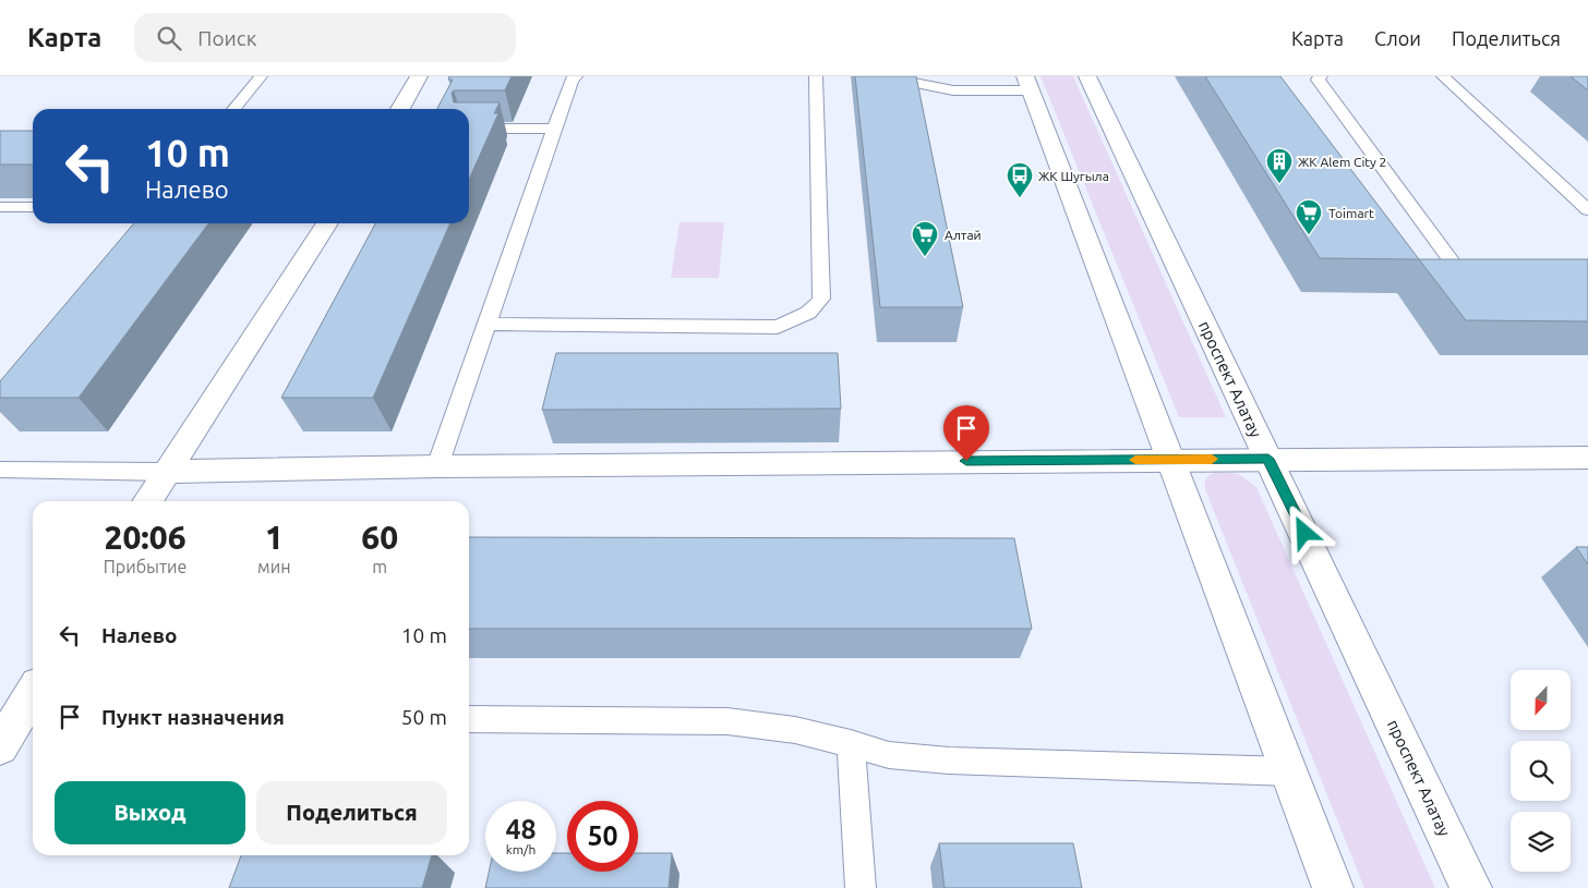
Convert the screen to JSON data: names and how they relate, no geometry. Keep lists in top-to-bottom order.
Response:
{
  "streets": {
    "main road": ["проспект Алатау"]
  },
  "places": {
    "building": ["ЖК Alem City 2"],
    "bus stop": ["ЖК Шугыла"],
    "supermarket": ["Toimart", "Алтай"]
  },
  "north": "bottom",
  "page": {
    "header": "Карта",
    "search": "Поиск",
    "nav": ["Карта", "Слои", "Поделиться"],
    "turn": ["10 m", "Налево"],
    "eta": [
      "20:06",
      "Прибытие",
      "1",
      "мин",
      "60",
      "m"
    ],
    "list": [
      {
        "name": "Налево",
        "value": "10 m"
      },
      {
        "name": "Пункт назначения",
        "value": "50 m"
      }
    ],
    "buttons": ["Выход", "Поделиться"],
    "speed": "48 km/h",
    "limit": "50"
  }
}
